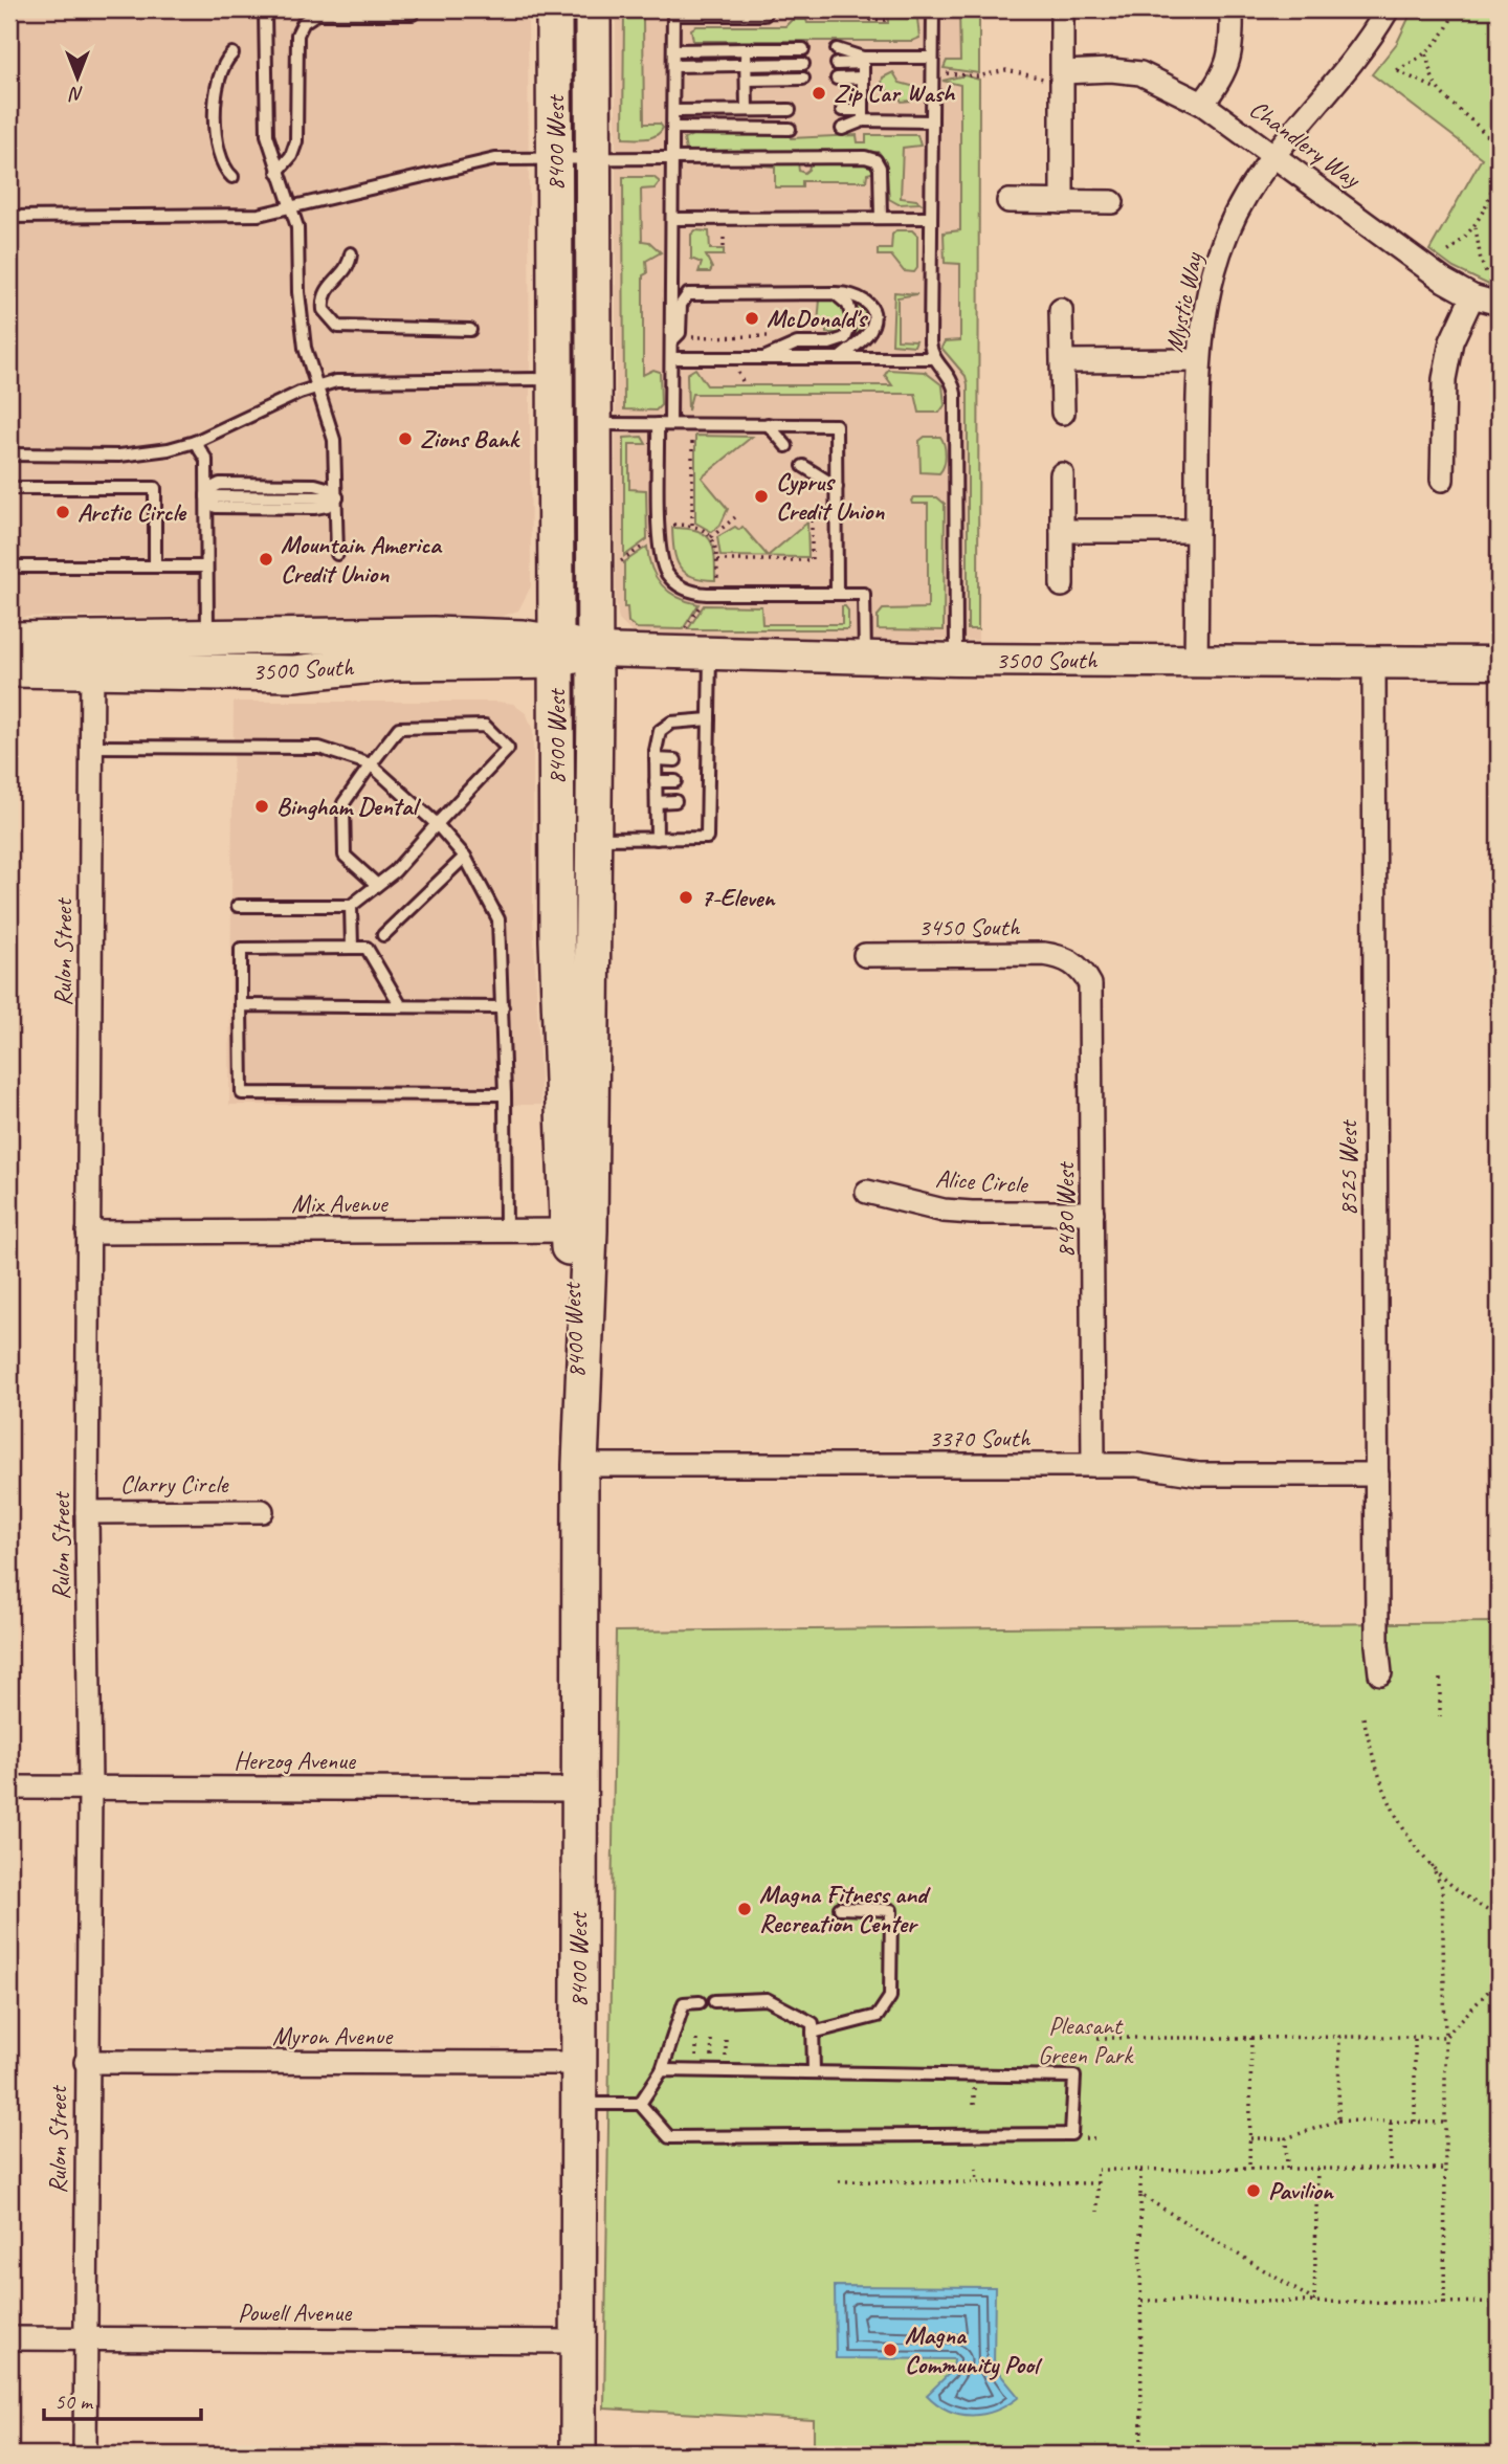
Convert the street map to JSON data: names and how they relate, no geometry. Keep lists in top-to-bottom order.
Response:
{
  "streets": {
    "main road": ["8400 West", "3500 South"],
    "street": [
      "Chandlery Way",
      "Mystic Way",
      "3450 South",
      "Rulon Street",
      "8525 West",
      "Alice Circle",
      "Mix Avenue",
      "8480 West",
      "3370 South",
      "Clarry Circle",
      "Herzog Avenue",
      "Myron Avenue",
      "Powell Avenue"
    ]
  },
  "crossings": [
    ["8400 West", "3500 South"],
    ["8400 West", "Mix Avenue"],
    ["8400 West", "3370 South"],
    ["8400 West", "Herzog Avenue"],
    ["8400 West", "Myron Avenue"],
    ["8400 West", "Powell Avenue"],
    ["Chandlery Way", "Mystic Way"],
    ["Mystic Way", "3500 South"],
    ["3500 South", "Rulon Street"],
    ["3500 South", "8525 West"],
    ["3450 South", "8480 West"],
    ["Rulon Street", "Mix Avenue"],
    ["Rulon Street", "Clarry Circle"],
    ["Rulon Street", "Herzog Avenue"],
    ["Rulon Street", "Myron Avenue"],
    ["Rulon Street", "Powell Avenue"],
    ["8525 West", "3370 South"],
    ["Alice Circle", "8480 West"],
    ["8480 West", "3370 South"]
  ],
  "parks": ["Pleasant Green Park"],
  "places": [
    "Zip Car Wash",
    "McDonald's",
    "Zions Bank",
    "Cyprus Credit Union",
    "Arctic Circle",
    "Mountain America Credit Union",
    "Bingham Dental",
    "7-Eleven",
    "Magna Fitness and Recreation Center",
    "Pavilion",
    "Magna Community Pool"
  ],
  "scale_bar": "50 m",
  "north": "bottom"
}
